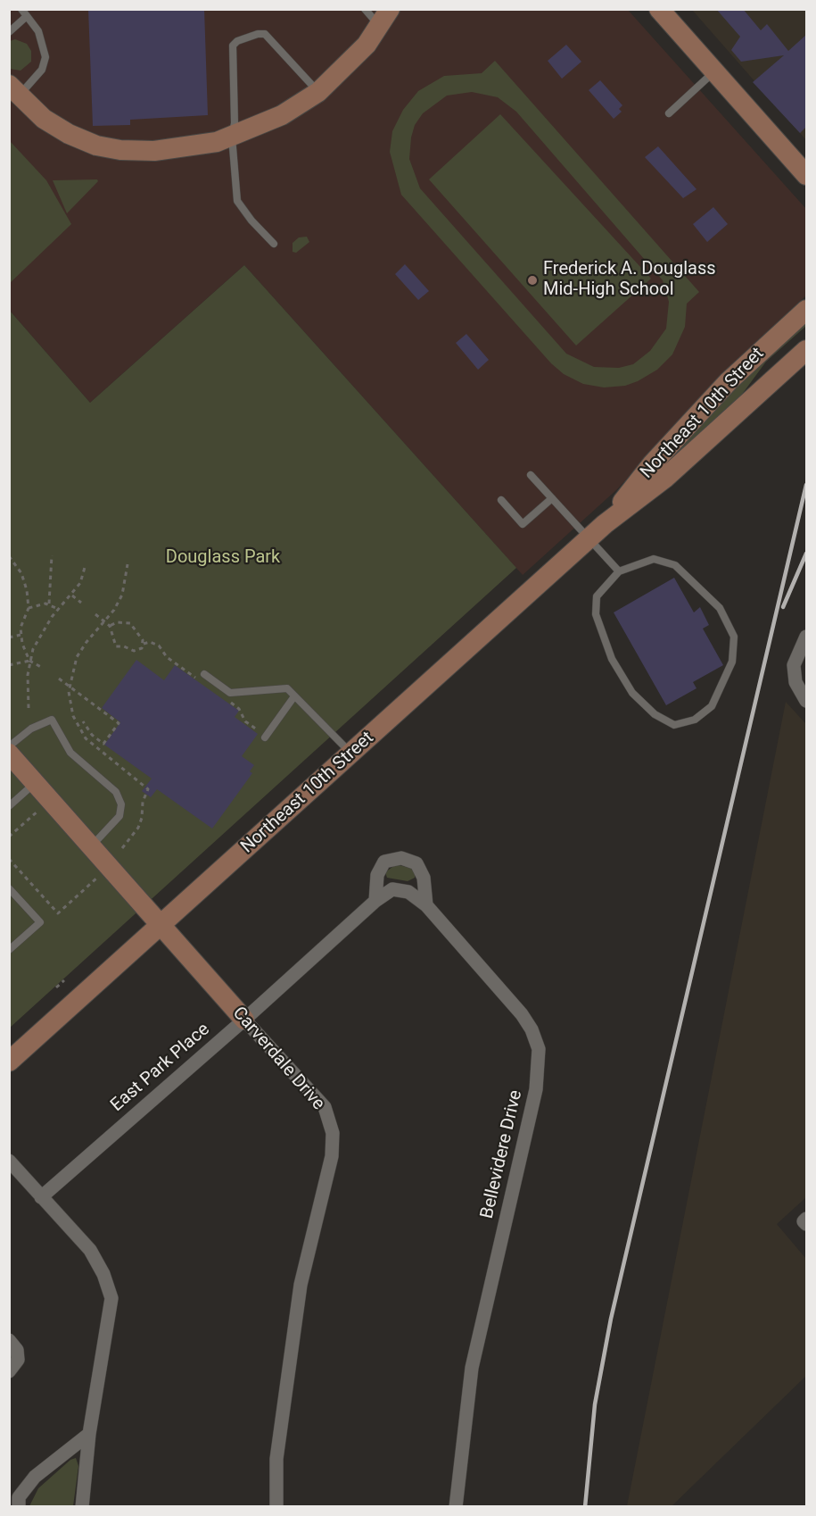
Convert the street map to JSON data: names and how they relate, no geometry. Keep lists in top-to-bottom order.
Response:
{
  "streets": {
    "main road": ["Northeast 10th Street", "Carverdale Drive"],
    "street": ["East Park Place", "Bellevidere Drive"]
  },
  "crossings": [
    ["Northeast 10th Street", "Carverdale Drive"],
    ["Carverdale Drive", "East Park Place"],
    ["East Park Place", "Bellevidere Drive"]
  ],
  "parks": ["Douglass Park"],
  "places": ["Frederick A. Douglass Mid-High School"]
}
